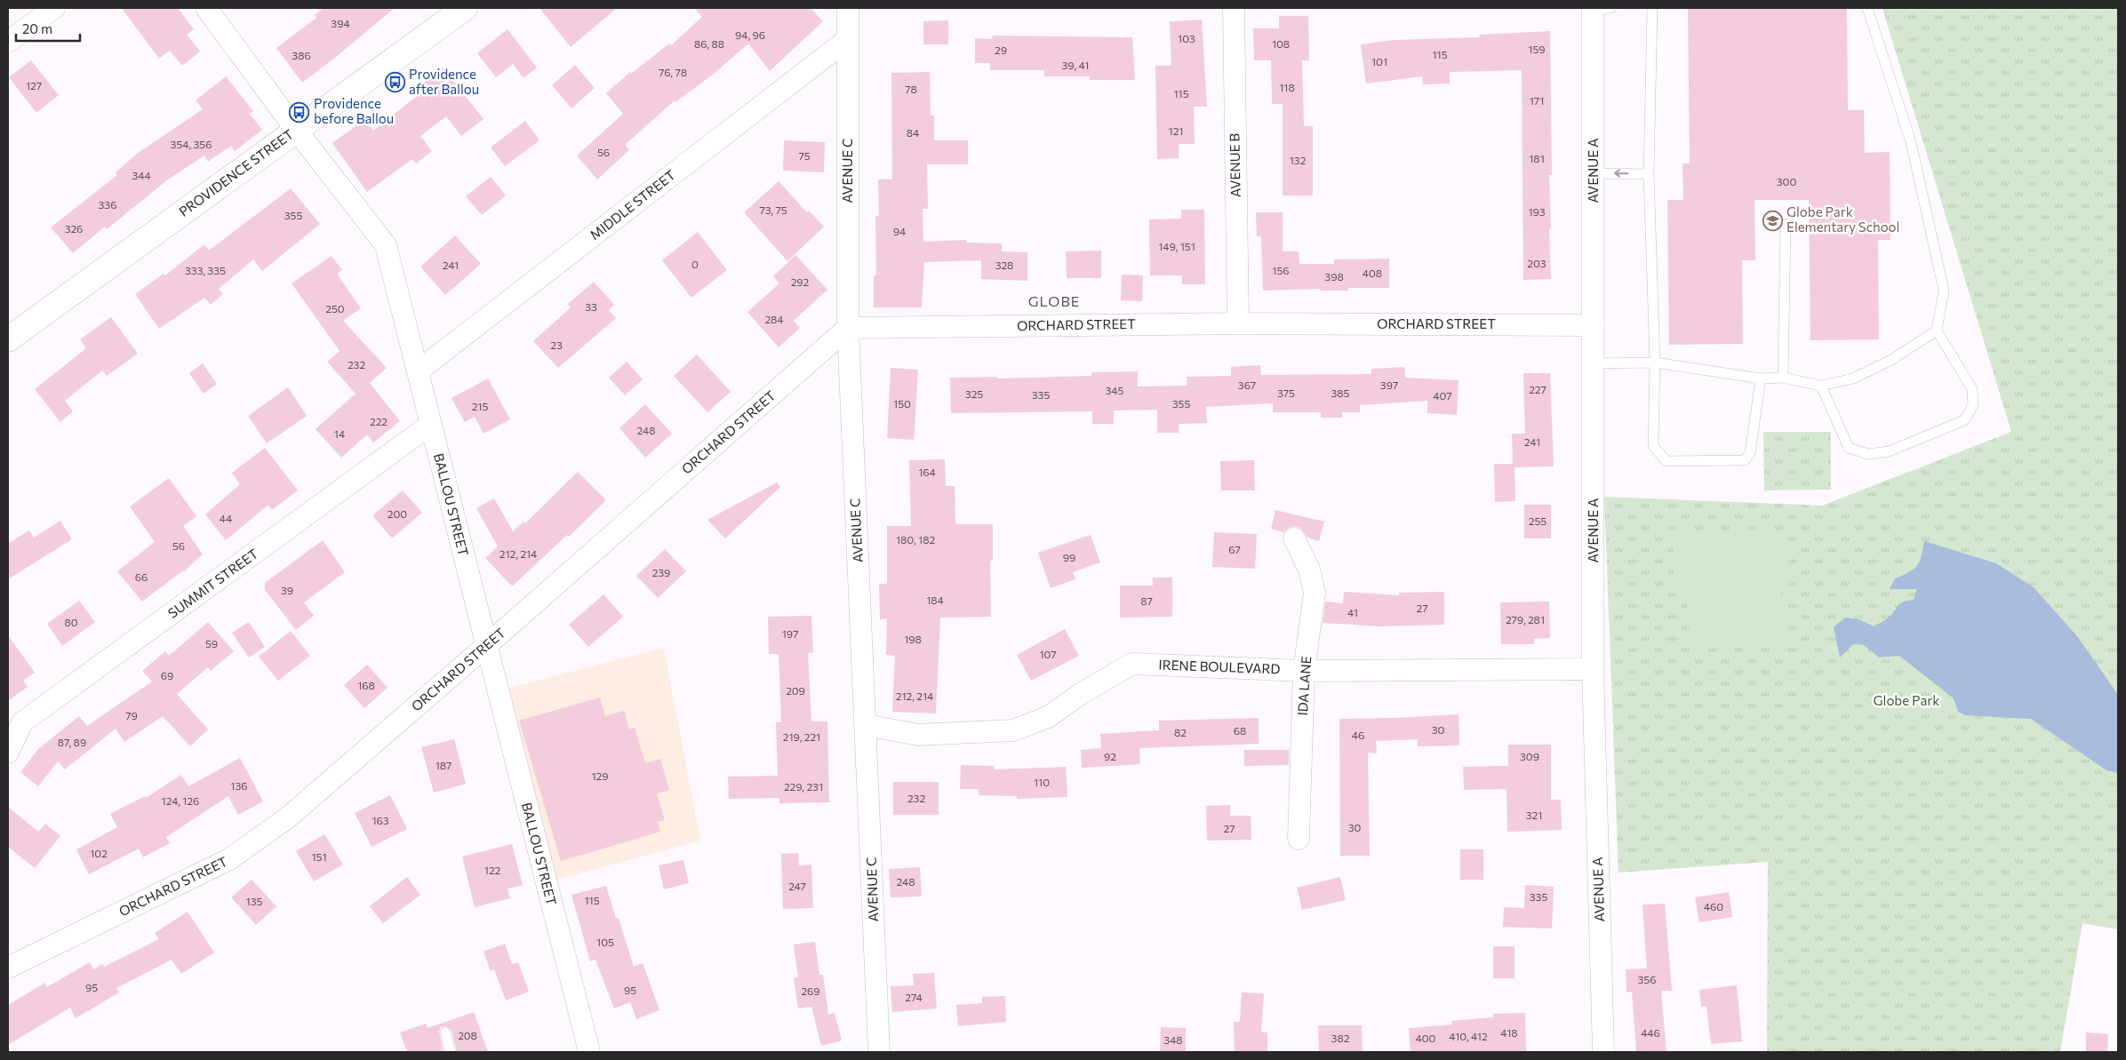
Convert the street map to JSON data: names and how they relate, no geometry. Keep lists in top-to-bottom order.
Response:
{
  "streets": {
    "main road": ["PROVIDENCE STREET"],
    "street": [
      "AVENUE B",
      "AVENUE C",
      "AVENUE A",
      "MIDDLE STREET",
      "ORCHARD STREET",
      "BALLOU STREET",
      "SUMMIT STREET",
      "IRENE BOULEVARD",
      "IDA LANE"
    ]
  },
  "crossings": [
    ["AVENUE B", "ORCHARD STREET"],
    ["AVENUE C", "MIDDLE STREET"],
    ["AVENUE C", "ORCHARD STREET"],
    ["AVENUE C", "IRENE BOULEVARD"],
    ["AVENUE A", "ORCHARD STREET"],
    ["AVENUE A", "IRENE BOULEVARD"],
    ["PROVIDENCE STREET", "BALLOU STREET"],
    ["MIDDLE STREET", "BALLOU STREET"],
    ["ORCHARD STREET", "BALLOU STREET"],
    ["BALLOU STREET", "SUMMIT STREET"],
    ["IRENE BOULEVARD", "IDA LANE"]
  ],
  "districts": ["GLOBE"],
  "parks": ["Globe Park"],
  "places": {
    "bus stop": ["Providence after Ballou", "Providence before Ballou"],
    "school or university": ["Globe Park Elementary School"]
  },
  "house_numbers": [
    "394",
    "94, 96",
    "103",
    "86, 88",
    "108",
    "159",
    "29",
    "115",
    "386",
    "101",
    "39, 41",
    "76, 78",
    "127",
    "118",
    "78",
    "115",
    "171",
    "121",
    "84",
    "354, 356",
    "56",
    "75",
    "181",
    "132",
    "344",
    "300",
    "336",
    "73, 75",
    "193",
    "355",
    "326",
    "94",
    "149, 151",
    "203",
    "0",
    "241",
    "328",
    "333, 335",
    "156",
    "408",
    "398",
    "292",
    "33",
    "250",
    "284",
    "23",
    "232",
    "367",
    "397",
    "227",
    "345",
    "375",
    "385",
    "325",
    "335",
    "407",
    "150",
    "355",
    "215",
    "222",
    "248",
    "14",
    "241",
    "164",
    "200",
    "44",
    "255",
    "180, 182",
    "56",
    "67",
    "212, 214",
    "99",
    "239",
    "66",
    "39",
    "184",
    "87",
    "27",
    "41",
    "279, 281",
    "80",
    "197",
    "198",
    "59",
    "107",
    "69",
    "168",
    "209",
    "212, 214",
    "79",
    "30",
    "68",
    "82",
    "46",
    "219, 221",
    "87, 89",
    "92",
    "309",
    "187",
    "129",
    "110",
    "136",
    "229, 231",
    "232",
    "124, 126",
    "321",
    "163",
    "30",
    "27",
    "102",
    "151",
    "122",
    "248",
    "247",
    "335",
    "115",
    "135",
    "460",
    "105",
    "356",
    "95",
    "95",
    "269",
    "274",
    "418",
    "446",
    "208",
    "410, 412",
    "382",
    "400",
    "348"
  ],
  "scale_bar": "20 m"
}
